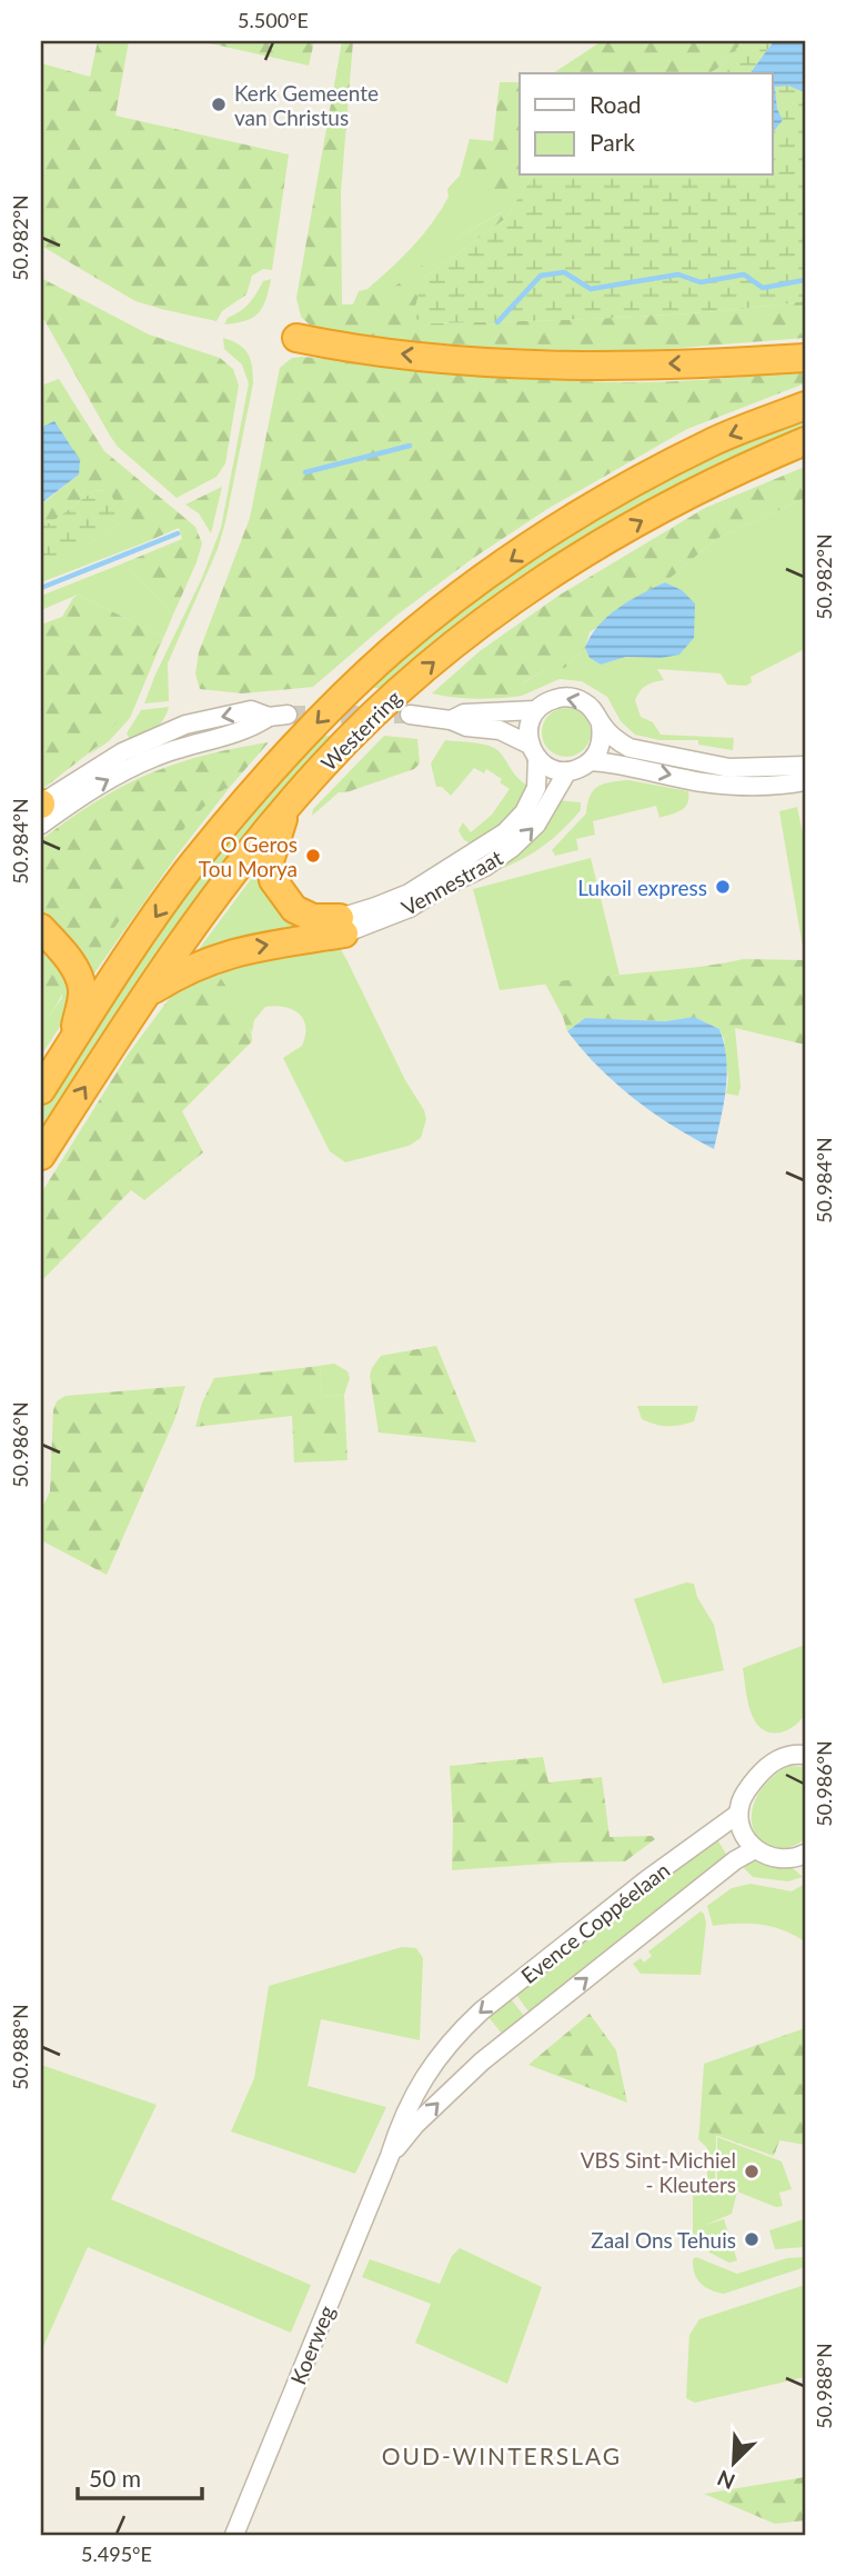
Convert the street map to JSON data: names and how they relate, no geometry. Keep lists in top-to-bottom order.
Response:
{
  "streets": {
    "highway": ["Westerring"],
    "street": ["Vennestraat", "Evence Coppéelaan", "Koerweg"]
  },
  "crossings": [
    ["Evence Coppéelaan", "Koerweg"]
  ],
  "districts": ["OUD-WINTERSLAG"],
  "places": [
    "Kerk Gemeente van Christus",
    "O Geros Tou Morya",
    "Lukoil express",
    "VBS Sint-Michiel - Kleuters",
    "Zaal Ons Tehuis"
  ],
  "legend": ["Road", "Park"],
  "scale_bar": "50 m",
  "north": "bottom left",
  "coordinates": [
    "5.500°E",
    "50.982°N",
    "50.984°N",
    "50.986°N",
    "50.988°N",
    "5.495°E"
  ]
}
